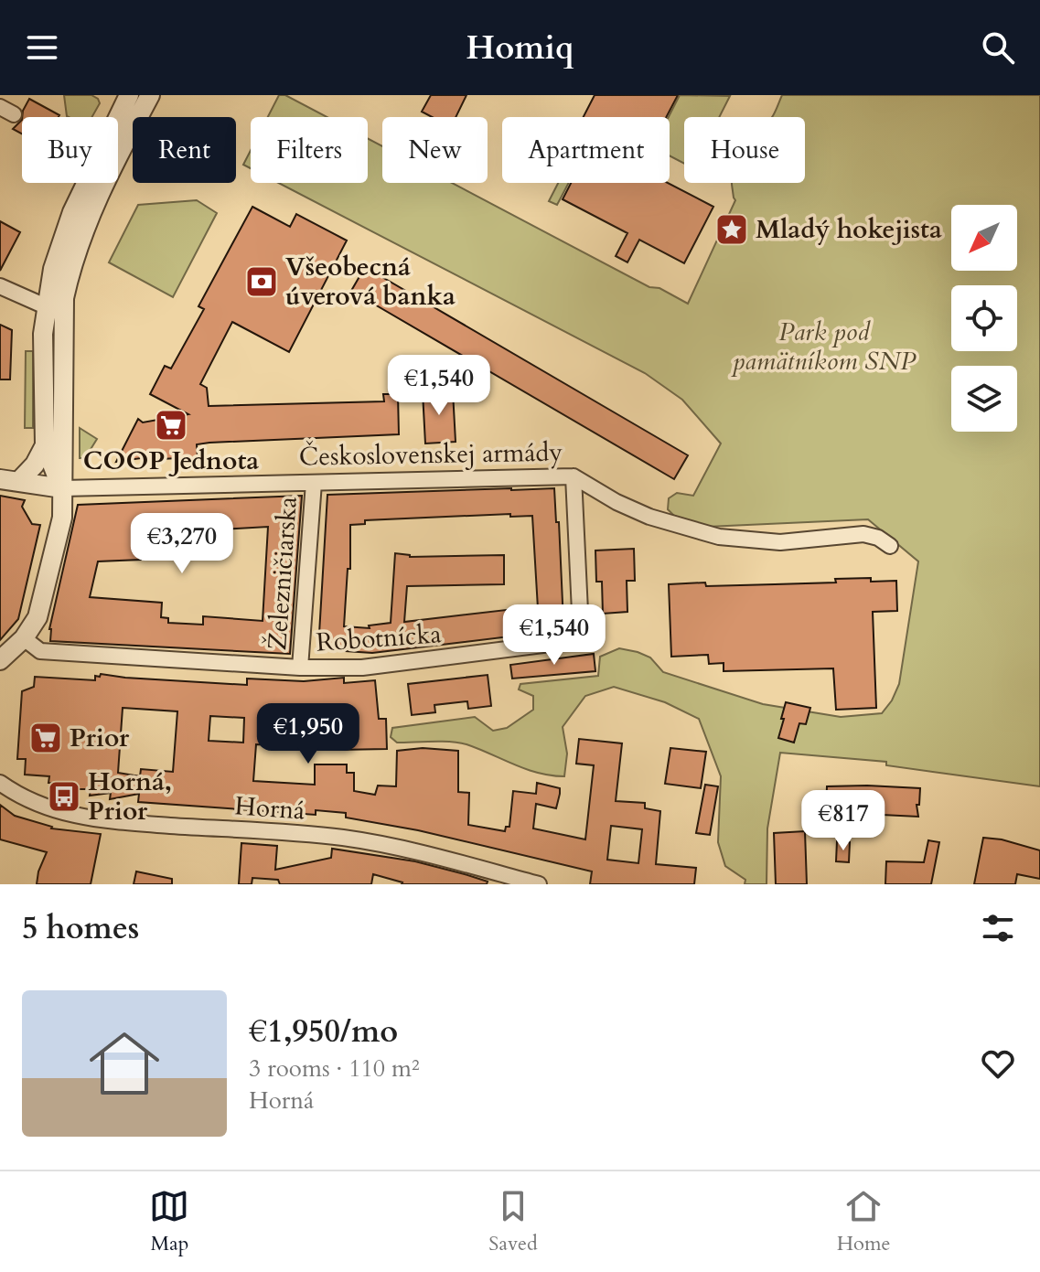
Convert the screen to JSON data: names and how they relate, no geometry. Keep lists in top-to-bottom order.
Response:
{
  "streets": {
    "street": [
      "Československej armády",
      "Železničiarska",
      "Robotnícka",
      "Horná"
    ]
  },
  "crossings": [
    ["Československej armády", "Železničiarska"],
    ["Československej armády", "Robotnícka"],
    ["Železničiarska", "Robotnícka"]
  ],
  "parks": ["Park pod pamätníkom SNP"],
  "places": {
    "place": ["Mladý hokejista"],
    "bank": ["Všeobecná úverová banka"],
    "supermarket": ["COOP Jednota", "Prior"],
    "bus stop": ["Horná, Prior"]
  },
  "north": "bottom left",
  "page": {
    "header": "Homiq",
    "chip": [
      "Buy",
      "Rent",
      "Filters",
      "New",
      "Apartment",
      "House"
    ],
    "price": [
      "€1,540",
      "€3,270",
      "€1,540",
      "€1,950",
      "€817"
    ],
    "heading": "5 homes",
    "list": [
      {
        "name": "€1,950/mo",
        "note": "3 rooms · 110 m² · Horná"
      }
    ],
    "tabs": ["Map", "Saved", "Home"]
  }
}
